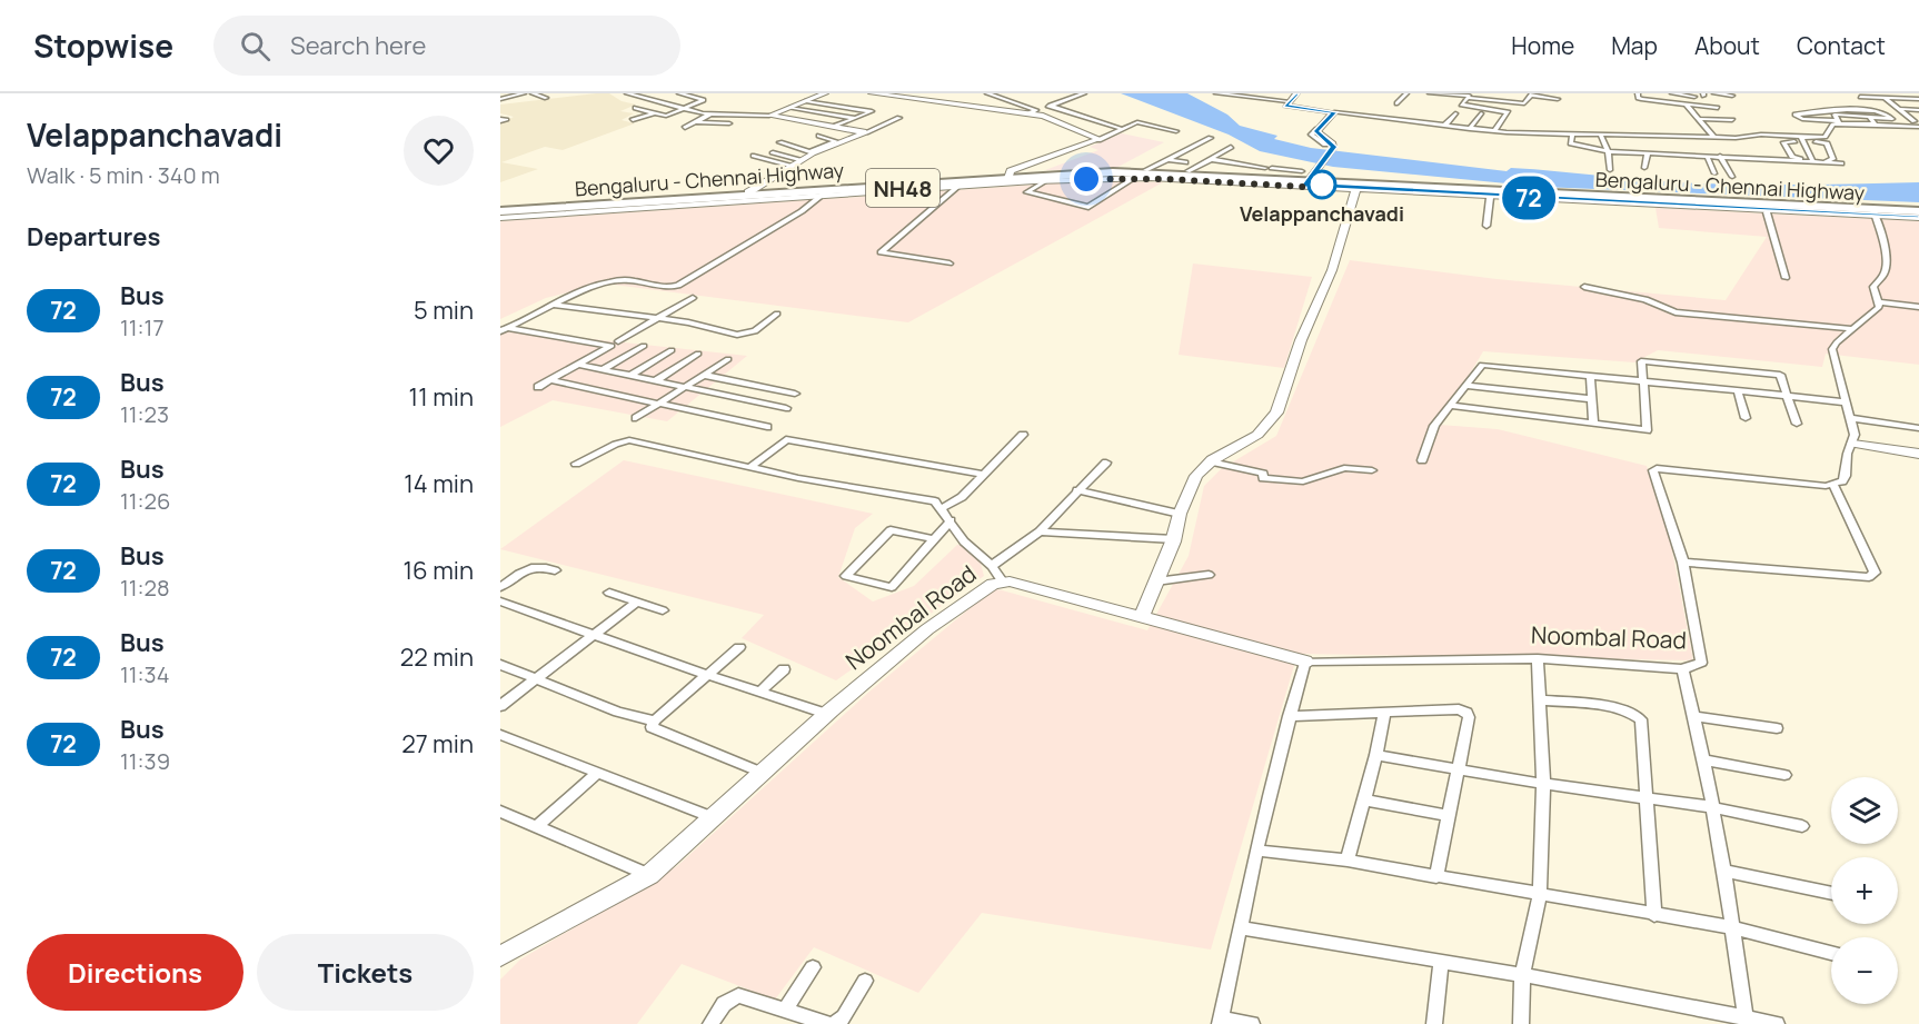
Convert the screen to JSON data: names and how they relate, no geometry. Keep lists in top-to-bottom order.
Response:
{
  "streets": {
    "highway": ["Bengaluru - Chennai Highway", "NH48"],
    "street": ["Noombal Road"]
  },
  "places": ["Velappanchavadi"],
  "lines": ["bus line 72"],
  "page": {
    "header": "Stopwise",
    "search": "Search here",
    "nav": [
      "Home",
      "Map",
      "About",
      "Contact"
    ],
    "heading": [
      ["Velappanchavadi", "Walk · 5 min · 340 m"],
      "Departures"
    ],
    "on_map": "72",
    "list": [
      {
        "mark": "72",
        "name": "Bus",
        "note": "11:17",
        "value": "5 min"
      },
      {
        "mark": "72",
        "name": "Bus",
        "note": "11:23",
        "value": "11 min"
      },
      {
        "mark": "72",
        "name": "Bus",
        "note": "11:26",
        "value": "14 min"
      },
      {
        "mark": "72",
        "name": "Bus",
        "note": "11:28",
        "value": "16 min"
      },
      {
        "mark": "72",
        "name": "Bus",
        "note": "11:34",
        "value": "22 min"
      },
      {
        "mark": "72",
        "name": "Bus",
        "note": "11:39",
        "value": "27 min"
      }
    ],
    "map_buttons": ["+", "−"],
    "buttons": ["Directions", "Tickets"]
  }
}
